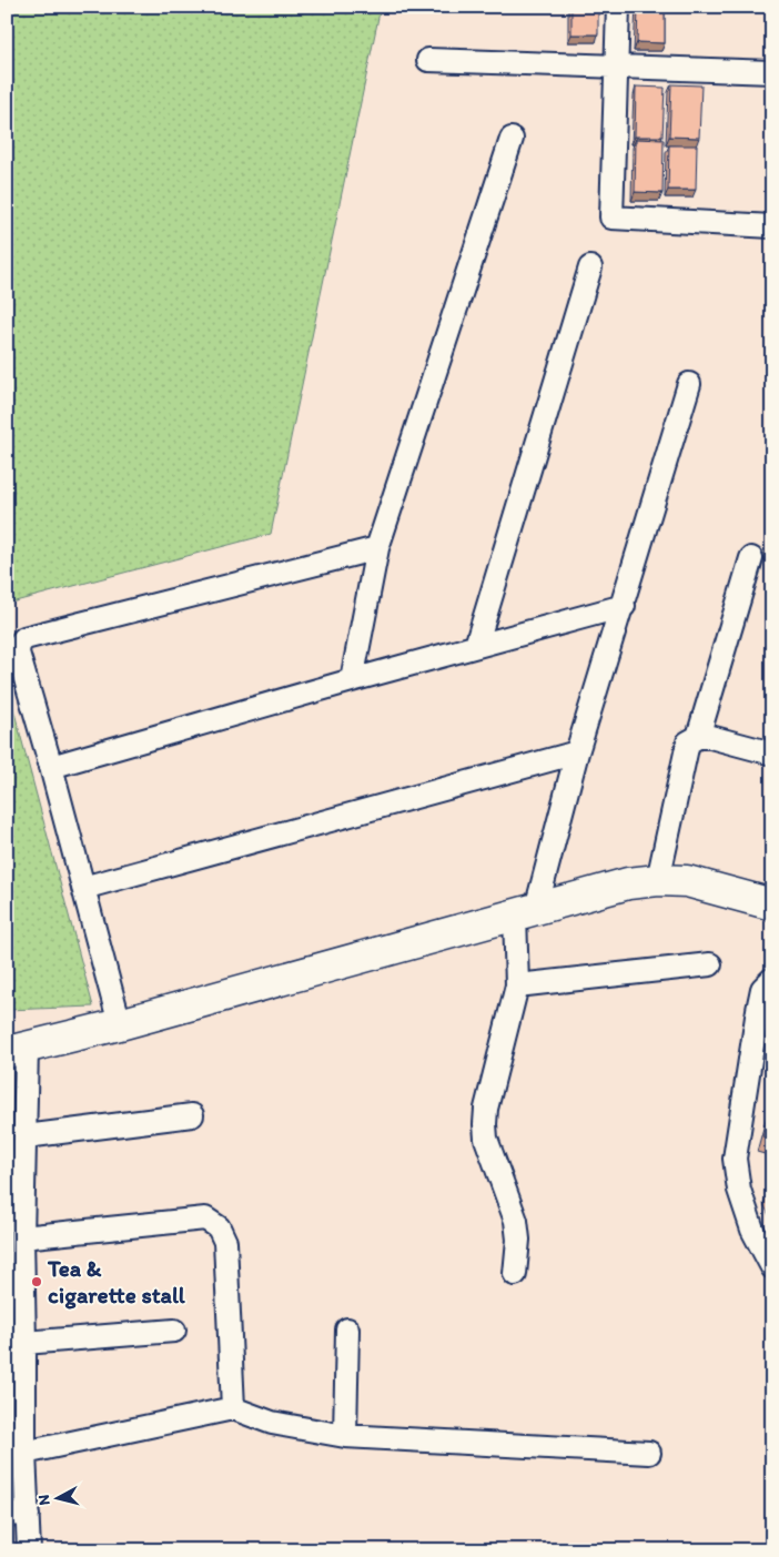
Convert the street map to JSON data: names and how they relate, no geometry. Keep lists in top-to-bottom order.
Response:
{
  "places": ["Tea & cigarette stall"],
  "north": "left"
}
